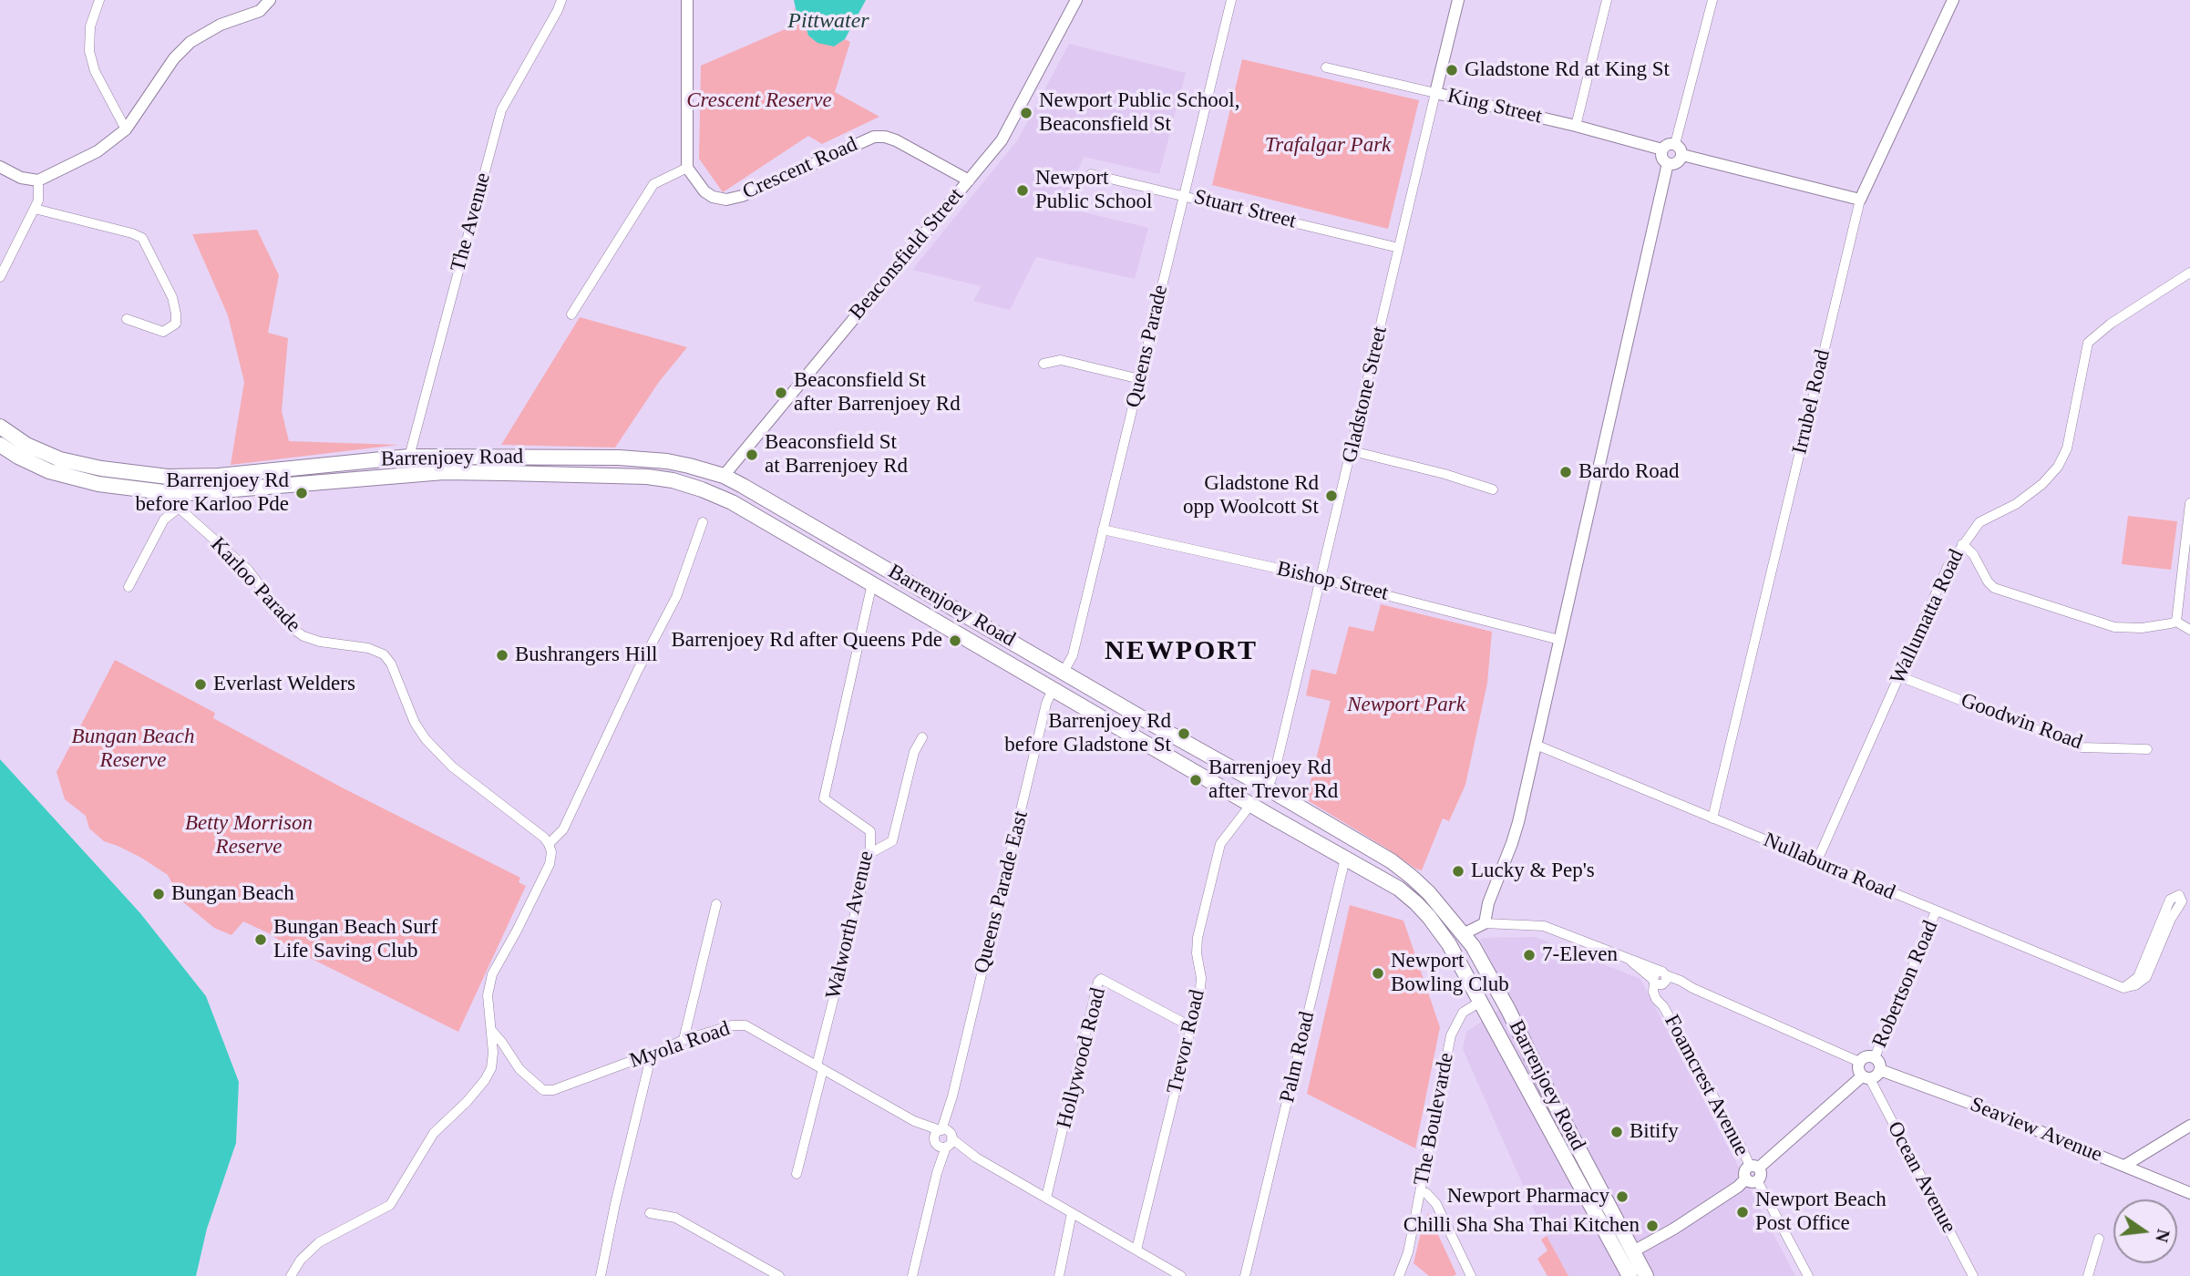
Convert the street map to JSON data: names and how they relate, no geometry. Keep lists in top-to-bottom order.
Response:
{
  "streets": {
    "main road": [
      "Beaconsfield Street",
      "Queens Parade",
      "Barrenjoey Road",
      "Karloo Parade",
      "Palm Road"
    ],
    "street": [
      "King Street",
      "Crescent Road",
      "Stuart Street",
      "The Avenue",
      "Gladstone Street",
      "Irrubel Road",
      "Bishop Street",
      "Wallumatta Road",
      "Goodwin Road",
      "Nullaburra Road",
      "Queens Parade East",
      "Walworth Avenue",
      "Robertson Road",
      "Trevor Road",
      "Myola Road",
      "Hollywood Road",
      "Foamcrest Avenue",
      "The Boulevarde",
      "Seaview Avenue",
      "Ocean Avenue"
    ]
  },
  "crossings": [
    ["King Street", "Gladstone Street"],
    ["Crescent Road", "Beaconsfield Street"],
    ["Stuart Street", "Queens Parade"],
    ["Stuart Street", "Gladstone Street"],
    ["The Avenue", "Barrenjoey Road"],
    ["Beaconsfield Street", "Barrenjoey Road"],
    ["Queens Parade", "Barrenjoey Road"],
    ["Queens Parade", "Bishop Street"],
    ["Queens Parade", "Queens Parade East"],
    ["Gladstone Street", "Barrenjoey Road"],
    ["Gladstone Street", "Bishop Street"],
    ["Irrubel Road", "Nullaburra Road"],
    ["Barrenjoey Road", "Karloo Parade"],
    ["Barrenjoey Road", "Queens Parade East"],
    ["Barrenjoey Road", "Walworth Avenue"],
    ["Barrenjoey Road", "Trevor Road"],
    ["Barrenjoey Road", "Palm Road"],
    ["Barrenjoey Road", "The Boulevarde"],
    ["Wallumatta Road", "Goodwin Road"],
    ["Wallumatta Road", "Nullaburra Road"],
    ["Nullaburra Road", "Robertson Road"],
    ["Queens Parade East", "Myola Road"],
    ["Walworth Avenue", "Myola Road"],
    ["Robertson Road", "Seaview Avenue"],
    ["Robertson Road", "Ocean Avenue"],
    ["Trevor Road", "Myola Road"],
    ["Trevor Road", "Hollywood Road"],
    ["Myola Road", "Hollywood Road"],
    ["Seaview Avenue", "Ocean Avenue"]
  ],
  "districts": ["NEWPORT"],
  "water": ["Pittwater"],
  "parks": [
    "Crescent Reserve",
    "Trafalgar Park",
    "Newport Park",
    "Bungan Beach Reserve",
    "Betty Morrison Reserve"
  ],
  "places": [
    "Gladstone Rd at King St",
    "Newport Public School, Beaconsfield St",
    "Newport Public School",
    "Beaconsfield St after Barrenjoey Rd",
    "Beaconsfield St at Barrenjoey Rd",
    "Bardo Road",
    "Barrenjoey Rd before Karloo Pde",
    "Gladstone Rd opp Woolcott St",
    "Barrenjoey Rd after Queens Pde",
    "Bushrangers Hill",
    "Everlast Welders",
    "Barrenjoey Rd before Gladstone St",
    "Barrenjoey Rd after Trevor Rd",
    "Lucky & Pep's",
    "Bungan Beach",
    "Bungan Beach Surf Life Saving Club",
    "7-Eleven",
    "Newport Bowling Club",
    "Bitify",
    "Newport Pharmacy",
    "Newport Beach Post Office",
    "Chilli Sha Sha Thai Kitchen"
  ],
  "north": "right"
}
